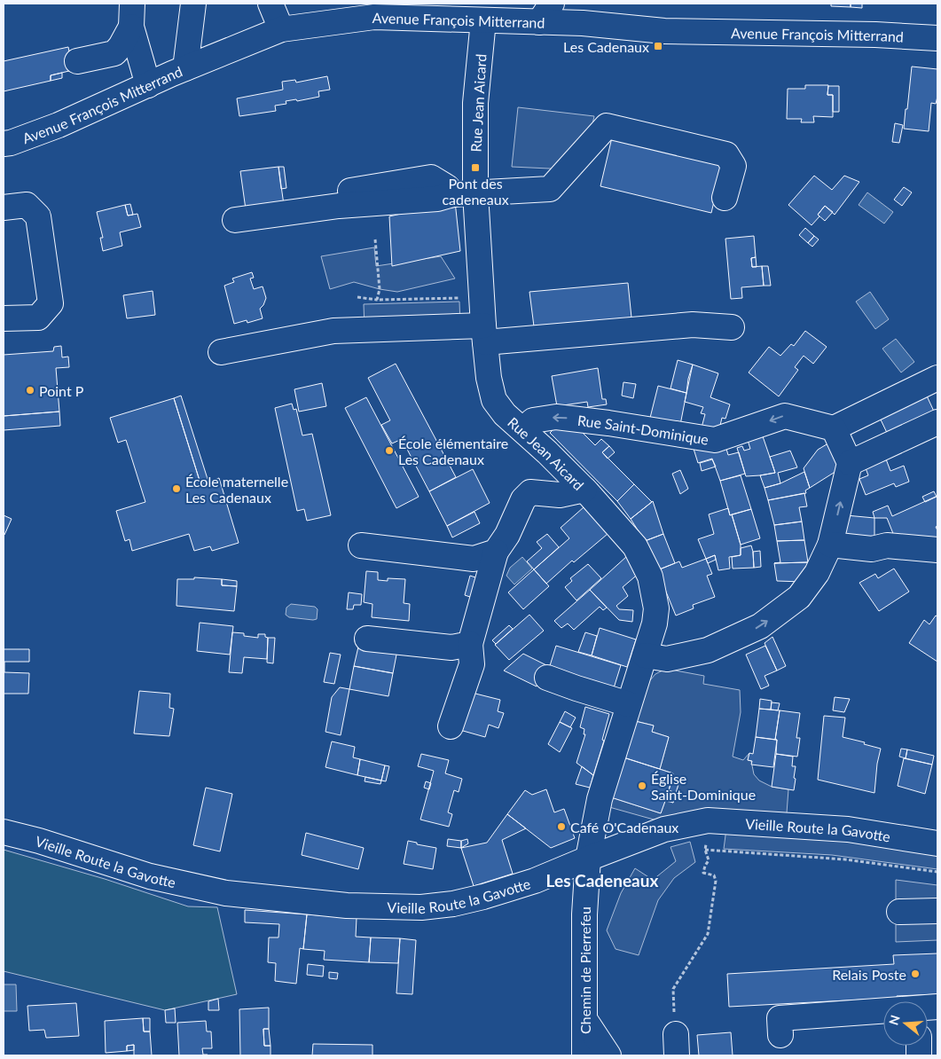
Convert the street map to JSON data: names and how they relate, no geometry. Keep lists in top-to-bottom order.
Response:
{
  "streets": {
    "street": [
      "Avenue François Mitterrand",
      "Rue Jean Aicard",
      "Rue Saint-Dominique",
      "Vieille Route la Gavotte",
      "Chemin de Pierrefeu"
    ]
  },
  "crossings": [
    ["Avenue François Mitterrand", "Rue Jean Aicard"],
    ["Rue Jean Aicard", "Rue Saint-Dominique"],
    ["Rue Jean Aicard", "Vieille Route la Gavotte"],
    ["Rue Jean Aicard", "Chemin de Pierrefeu"],
    ["Vieille Route la Gavotte", "Chemin de Pierrefeu"]
  ],
  "districts": ["Les Cadeneaux"],
  "places": {
    "transit": ["Les Cadenaux", "Pont des cadeneaux"],
    "other": [
      "Point P",
      "École élémentaire Les Cadenaux",
      "École maternelle Les Cadenaux",
      "Église Saint-Dominique",
      "Café O'Cadenaux",
      "Relais Poste"
    ]
  },
  "north": "left"
}
